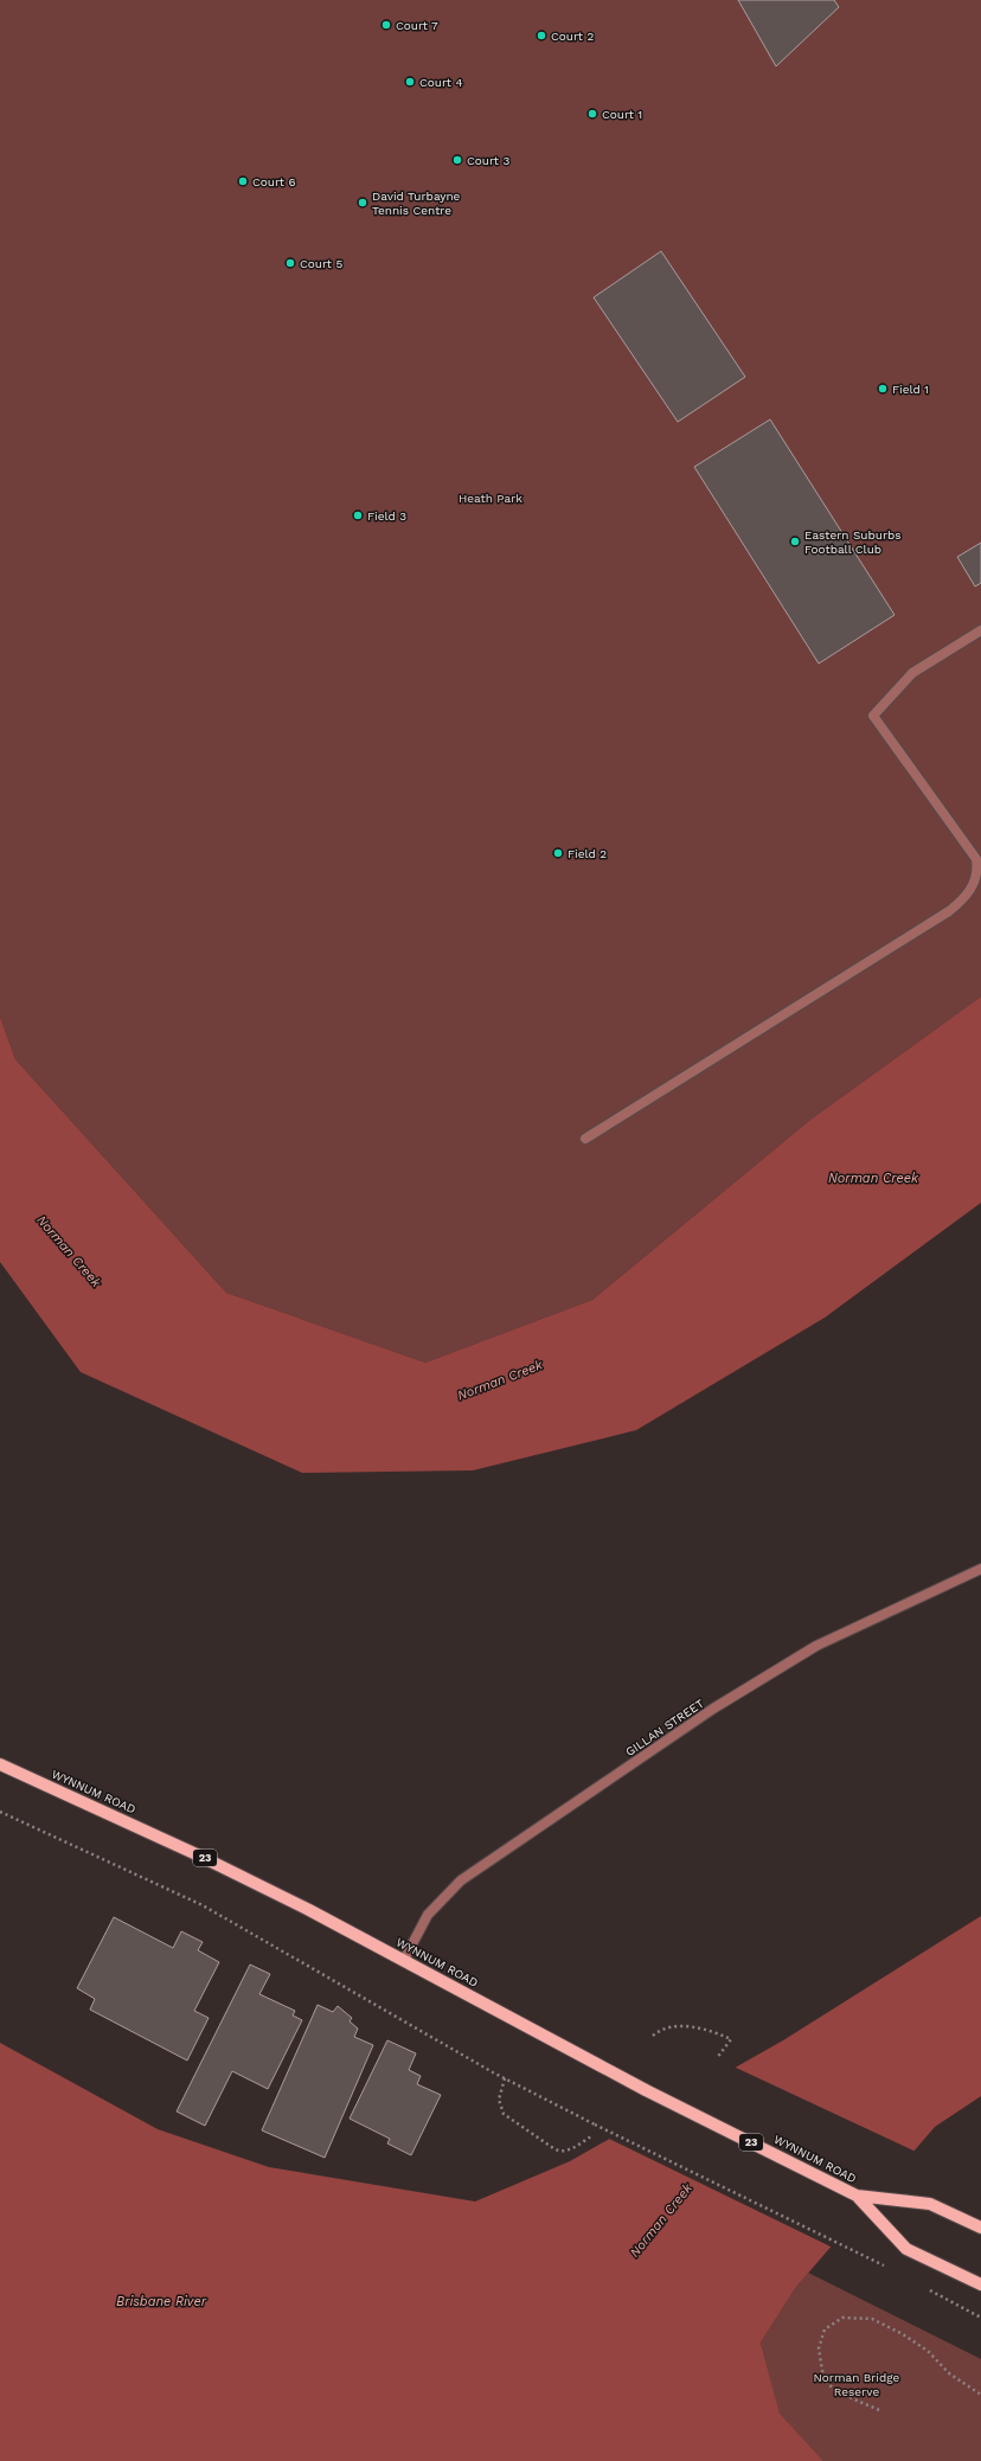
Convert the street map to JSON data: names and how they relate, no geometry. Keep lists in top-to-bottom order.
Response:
{
  "streets": {
    "main road": ["WYNNUM ROAD", "23"],
    "street": ["GILLAN STREET"]
  },
  "crossings": [
    ["GILLAN STREET", "WYNNUM ROAD"],
    ["WYNNUM ROAD", "23"]
  ],
  "water": ["Norman Creek", "Brisbane River"],
  "parks": ["Heath Park", "Norman Bridge Reserve"],
  "places": [
    "Court 7",
    "Court 2",
    "Court 4",
    "Court 1",
    "Court 3",
    "Court 6",
    "David Turbayne Tennis Centre",
    "Court 5",
    "Field 1",
    "Field 3",
    "Eastern Suburbs Football Club",
    "Field 2"
  ]
}
